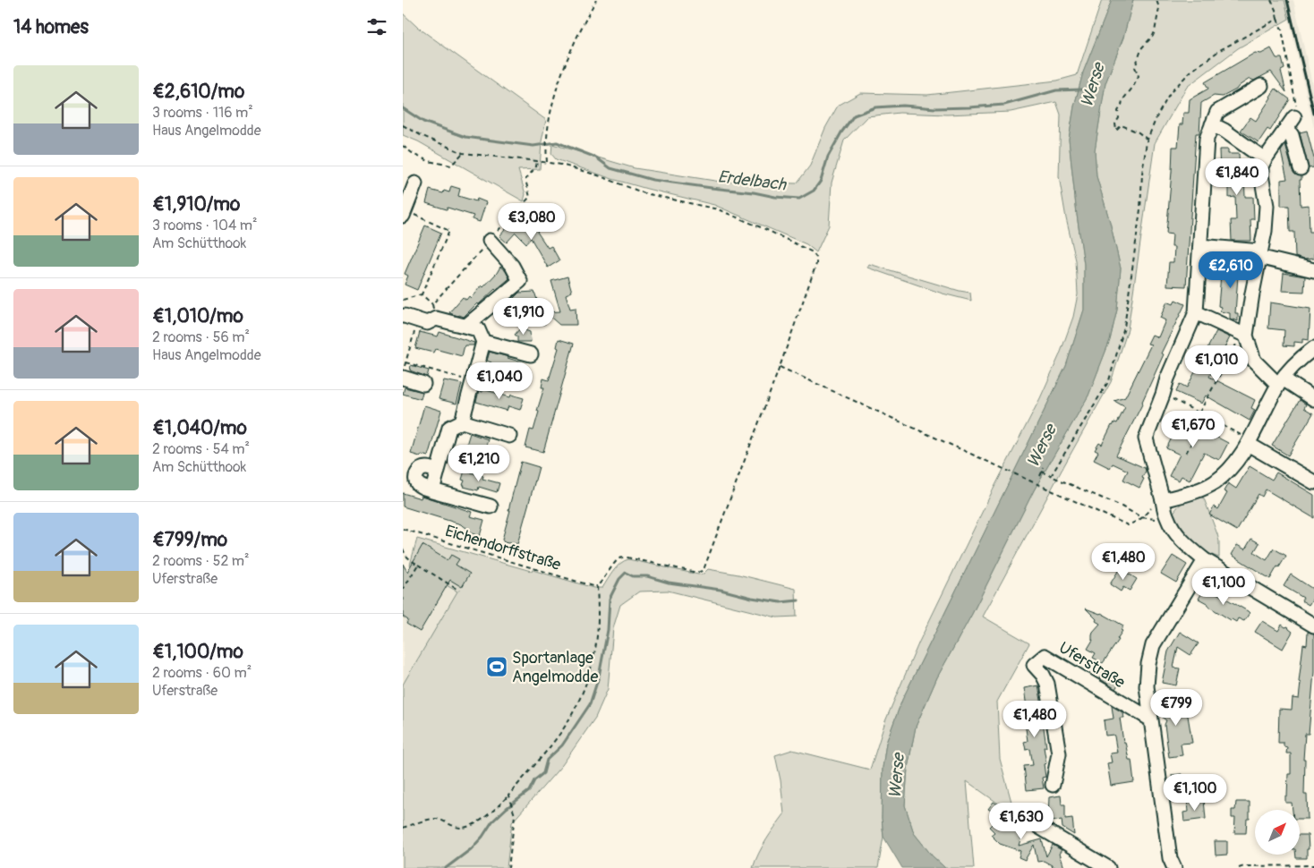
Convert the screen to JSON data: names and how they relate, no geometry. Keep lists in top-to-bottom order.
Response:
{
  "streets": {
    "street": ["Uferstraße"],
    "path": ["Eichendorffstraße"]
  },
  "water": ["Werse", "Erdelbach"],
  "places": {
    "sports": ["Sportanlage Angelmodde"]
  },
  "north": "top right",
  "page": {
    "heading": "14 homes",
    "list": [
      {
        "name": "€2,610/mo",
        "note": "3 rooms · 116 m² · Haus Angelmodde"
      },
      {
        "name": "€1,910/mo",
        "note": "3 rooms · 104 m² · Am Schütthook"
      },
      {
        "name": "€1,010/mo",
        "note": "2 rooms · 56 m² · Haus Angelmodde"
      },
      {
        "name": "€1,040/mo",
        "note": "2 rooms · 54 m² · Am Schütthook"
      },
      {
        "name": "€799/mo",
        "note": "2 rooms · 52 m² · Uferstraße"
      },
      {
        "name": "€1,100/mo",
        "note": "2 rooms · 60 m² · Uferstraße"
      }
    ],
    "price": [
      "€1,840",
      "€3,080",
      "€2,610",
      "€1,910",
      "€1,010",
      "€1,040",
      "€1,670",
      "€1,210",
      "€1,480",
      "€1,100",
      "€799",
      "€1,480",
      "€1,100",
      "€1,630"
    ]
  }
}
